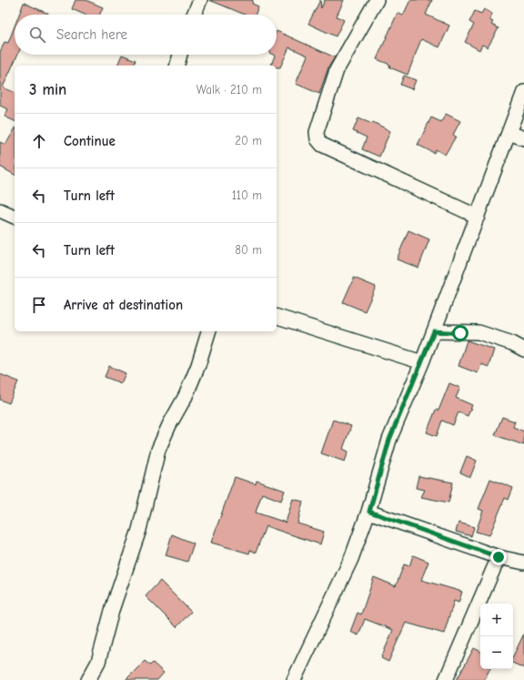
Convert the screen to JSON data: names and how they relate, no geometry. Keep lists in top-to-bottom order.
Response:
{
  "page": {
    "search": "Search here",
    "heading": ["3 min", "Walk · 210 m"],
    "list": [
      ["Continue", "20 m"],
      ["Turn left", "110 m"],
      ["Turn left", "80 m"],
      "Arrive at destination"
    ],
    "map_buttons": ["+", "−"]
  }
}
